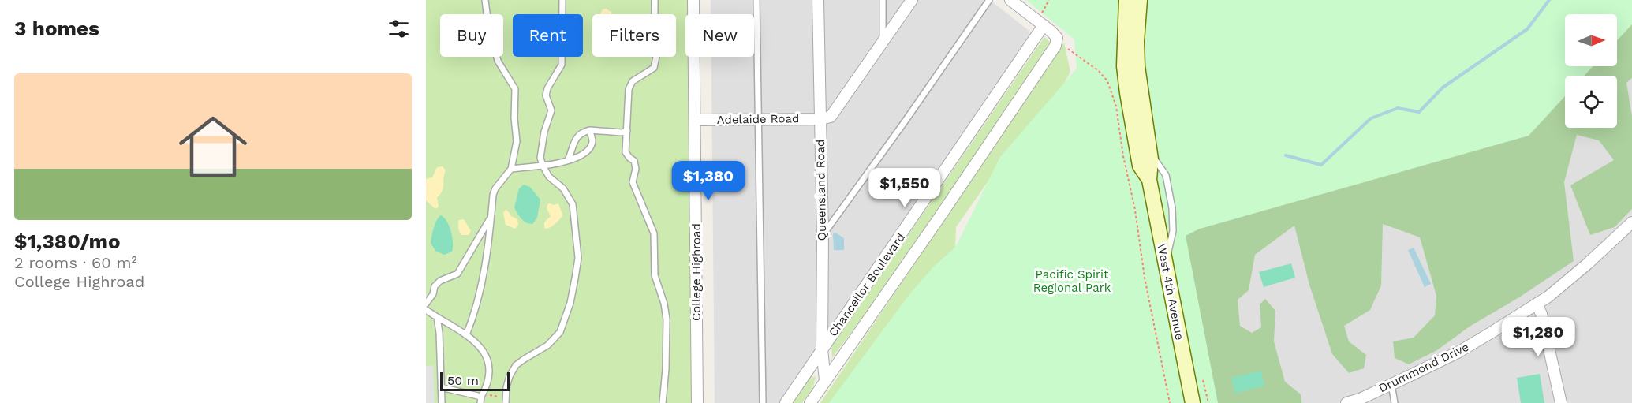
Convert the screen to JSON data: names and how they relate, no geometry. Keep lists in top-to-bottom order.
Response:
{
  "streets": {
    "main road": ["West 4th Avenue"],
    "street": [
      "Adelaide Road",
      "Queensland Road",
      "College Highroad",
      "Chancellor Boulevard",
      "Drummond Drive"
    ]
  },
  "crossings": [
    ["Adelaide Road", "Queensland Road"],
    ["Adelaide Road", "College Highroad"],
    ["Queensland Road", "Chancellor Boulevard"]
  ],
  "parks": ["Pacific Spirit Regional Park"],
  "scale_bar": "50 m",
  "north": "right",
  "page": {
    "heading": "3 homes",
    "chip": [
      "Buy",
      "Rent",
      "Filters",
      "New"
    ],
    "list": [
      {
        "name": "$1,380/mo",
        "note": "2 rooms · 60 m² · College Highroad"
      }
    ],
    "price": ["$1,380", "$1,550", "$1,280"],
    "scale": "50 m"
  }
}
